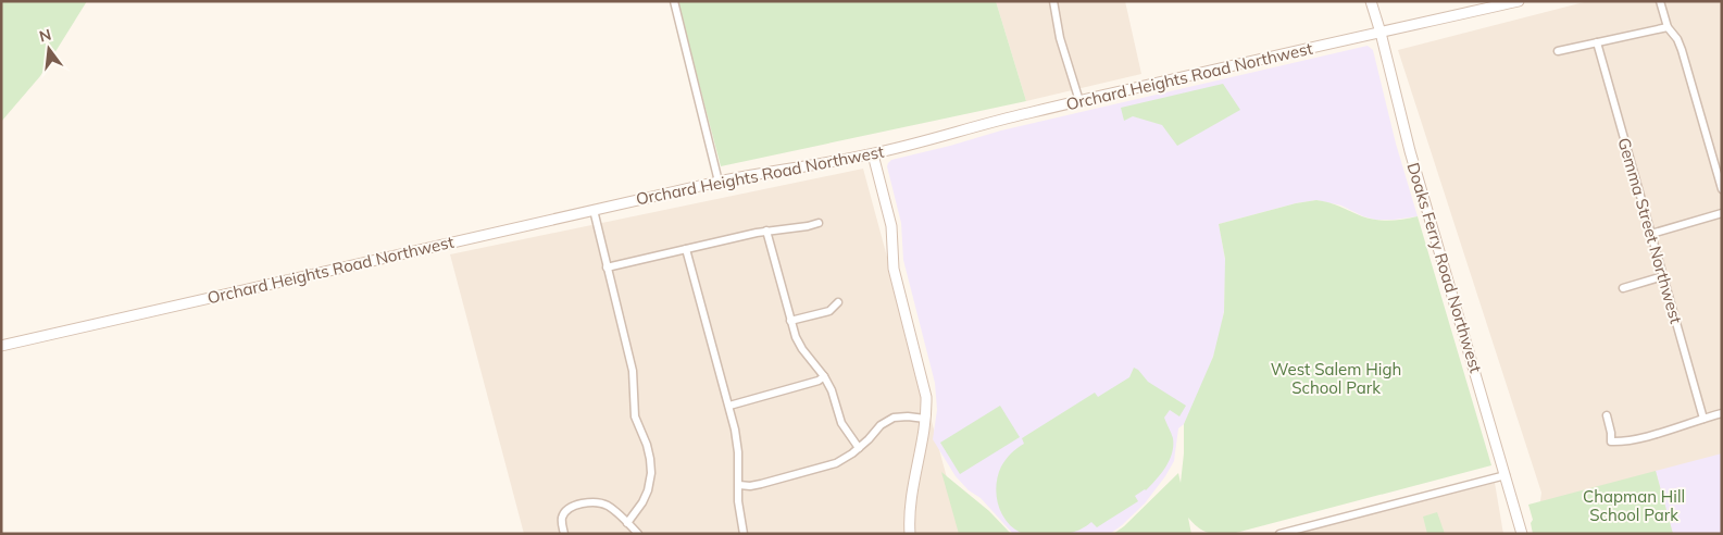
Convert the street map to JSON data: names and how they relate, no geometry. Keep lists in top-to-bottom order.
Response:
{
  "streets": {
    "street": ["Orchard Heights Road Northwest", "Gemma Street Northwest", "Doaks Ferry Road Northwest"]
  },
  "crossings": [
    ["Orchard Heights Road Northwest", "Doaks Ferry Road Northwest"]
  ],
  "parks": ["West Salem High School Park", "Chapman Hill School Park"],
  "north": "top"
}
